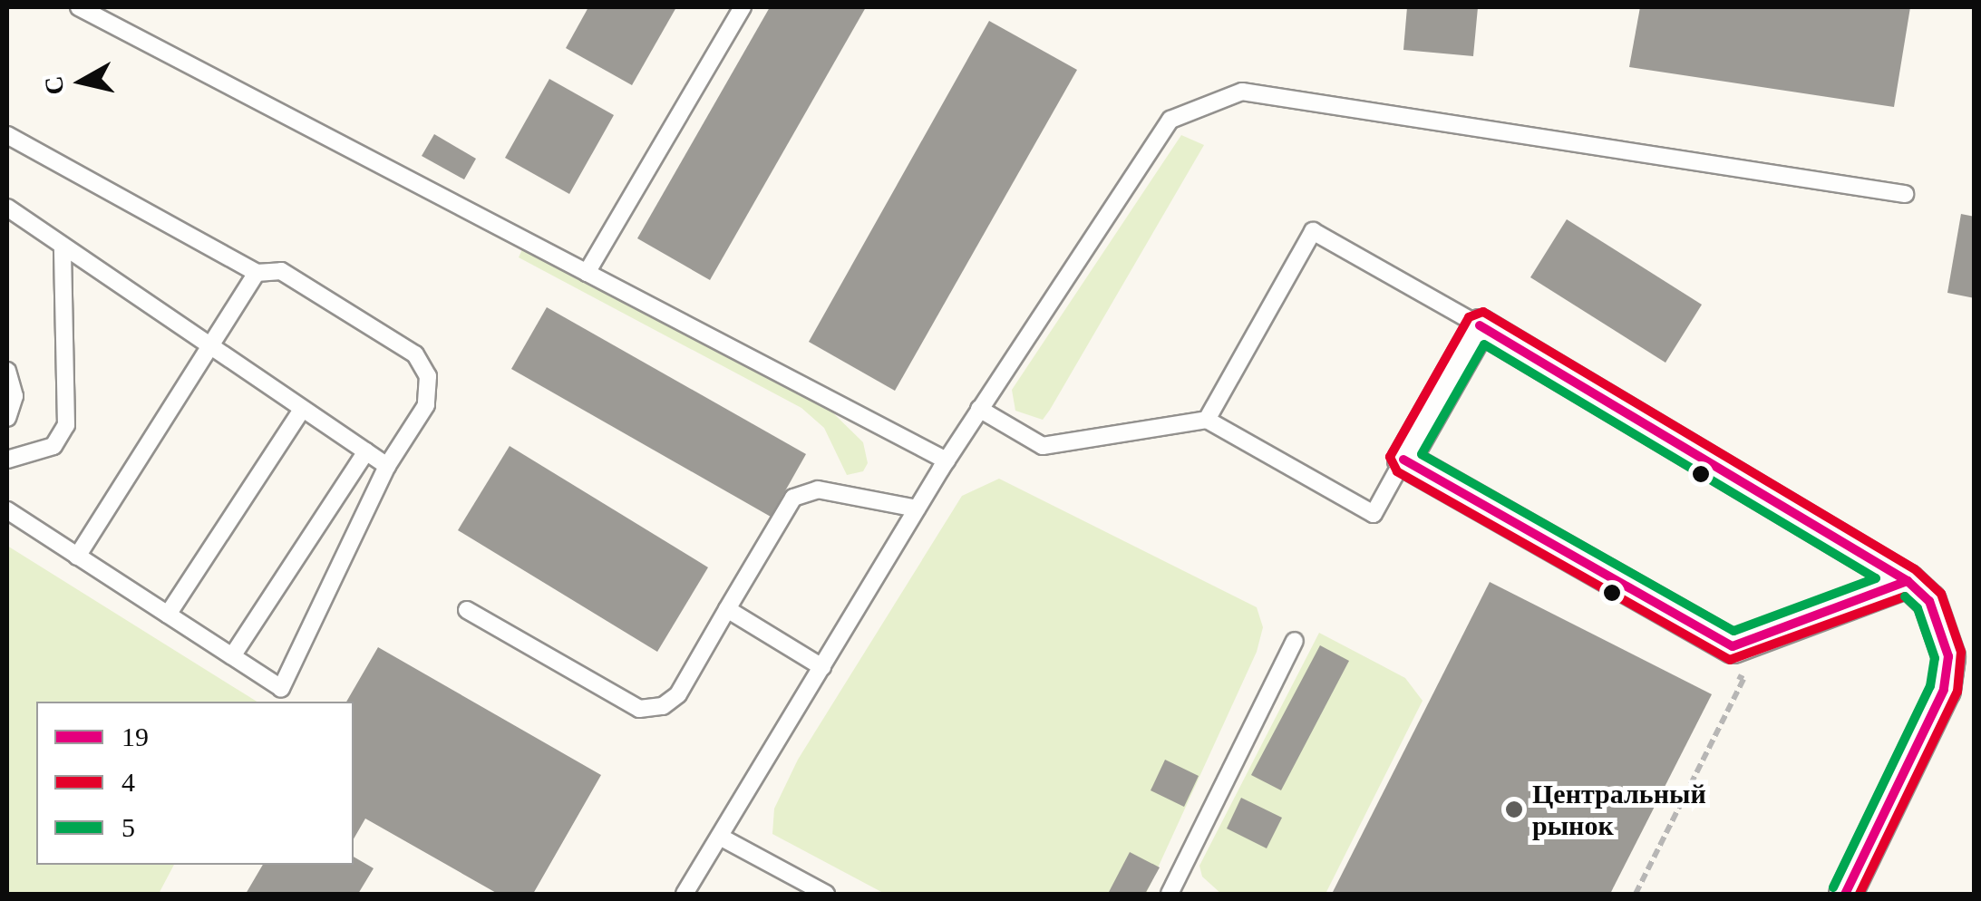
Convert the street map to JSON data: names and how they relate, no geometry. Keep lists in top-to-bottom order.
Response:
{
  "places": ["Центральный рынок"],
  "lines": ["transit line 4", "transit line 19", "transit line 5"],
  "legend": ["19", "4", "5"],
  "north": "left"
}
